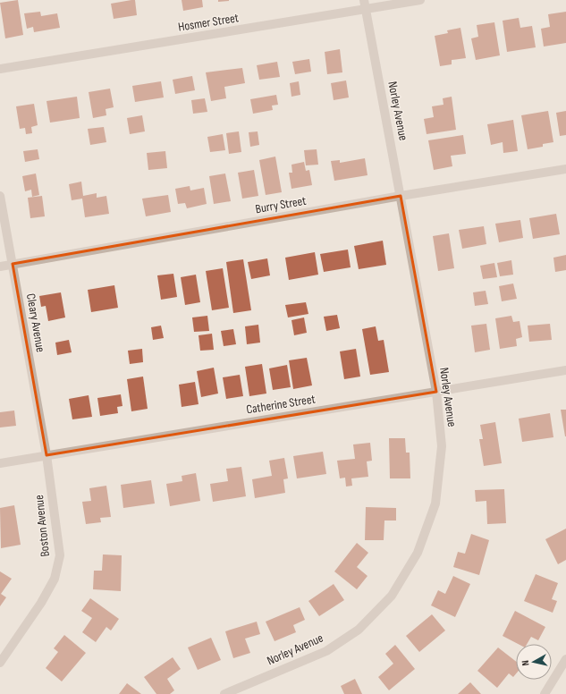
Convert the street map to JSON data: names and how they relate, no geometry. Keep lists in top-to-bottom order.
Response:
{
  "streets": {
    "street": [
      "Hosmer Street",
      "Norley Avenue",
      "Burry Street",
      "Cleary Avenue",
      "Catherine Street",
      "Boston Avenue"
    ]
  },
  "crossings": [
    ["Hosmer Street", "Norley Avenue"],
    ["Norley Avenue", "Burry Street"],
    ["Norley Avenue", "Catherine Street"],
    ["Burry Street", "Cleary Avenue"],
    ["Cleary Avenue", "Catherine Street"],
    ["Cleary Avenue", "Boston Avenue"],
    ["Catherine Street", "Boston Avenue"]
  ],
  "north": "left"
}
